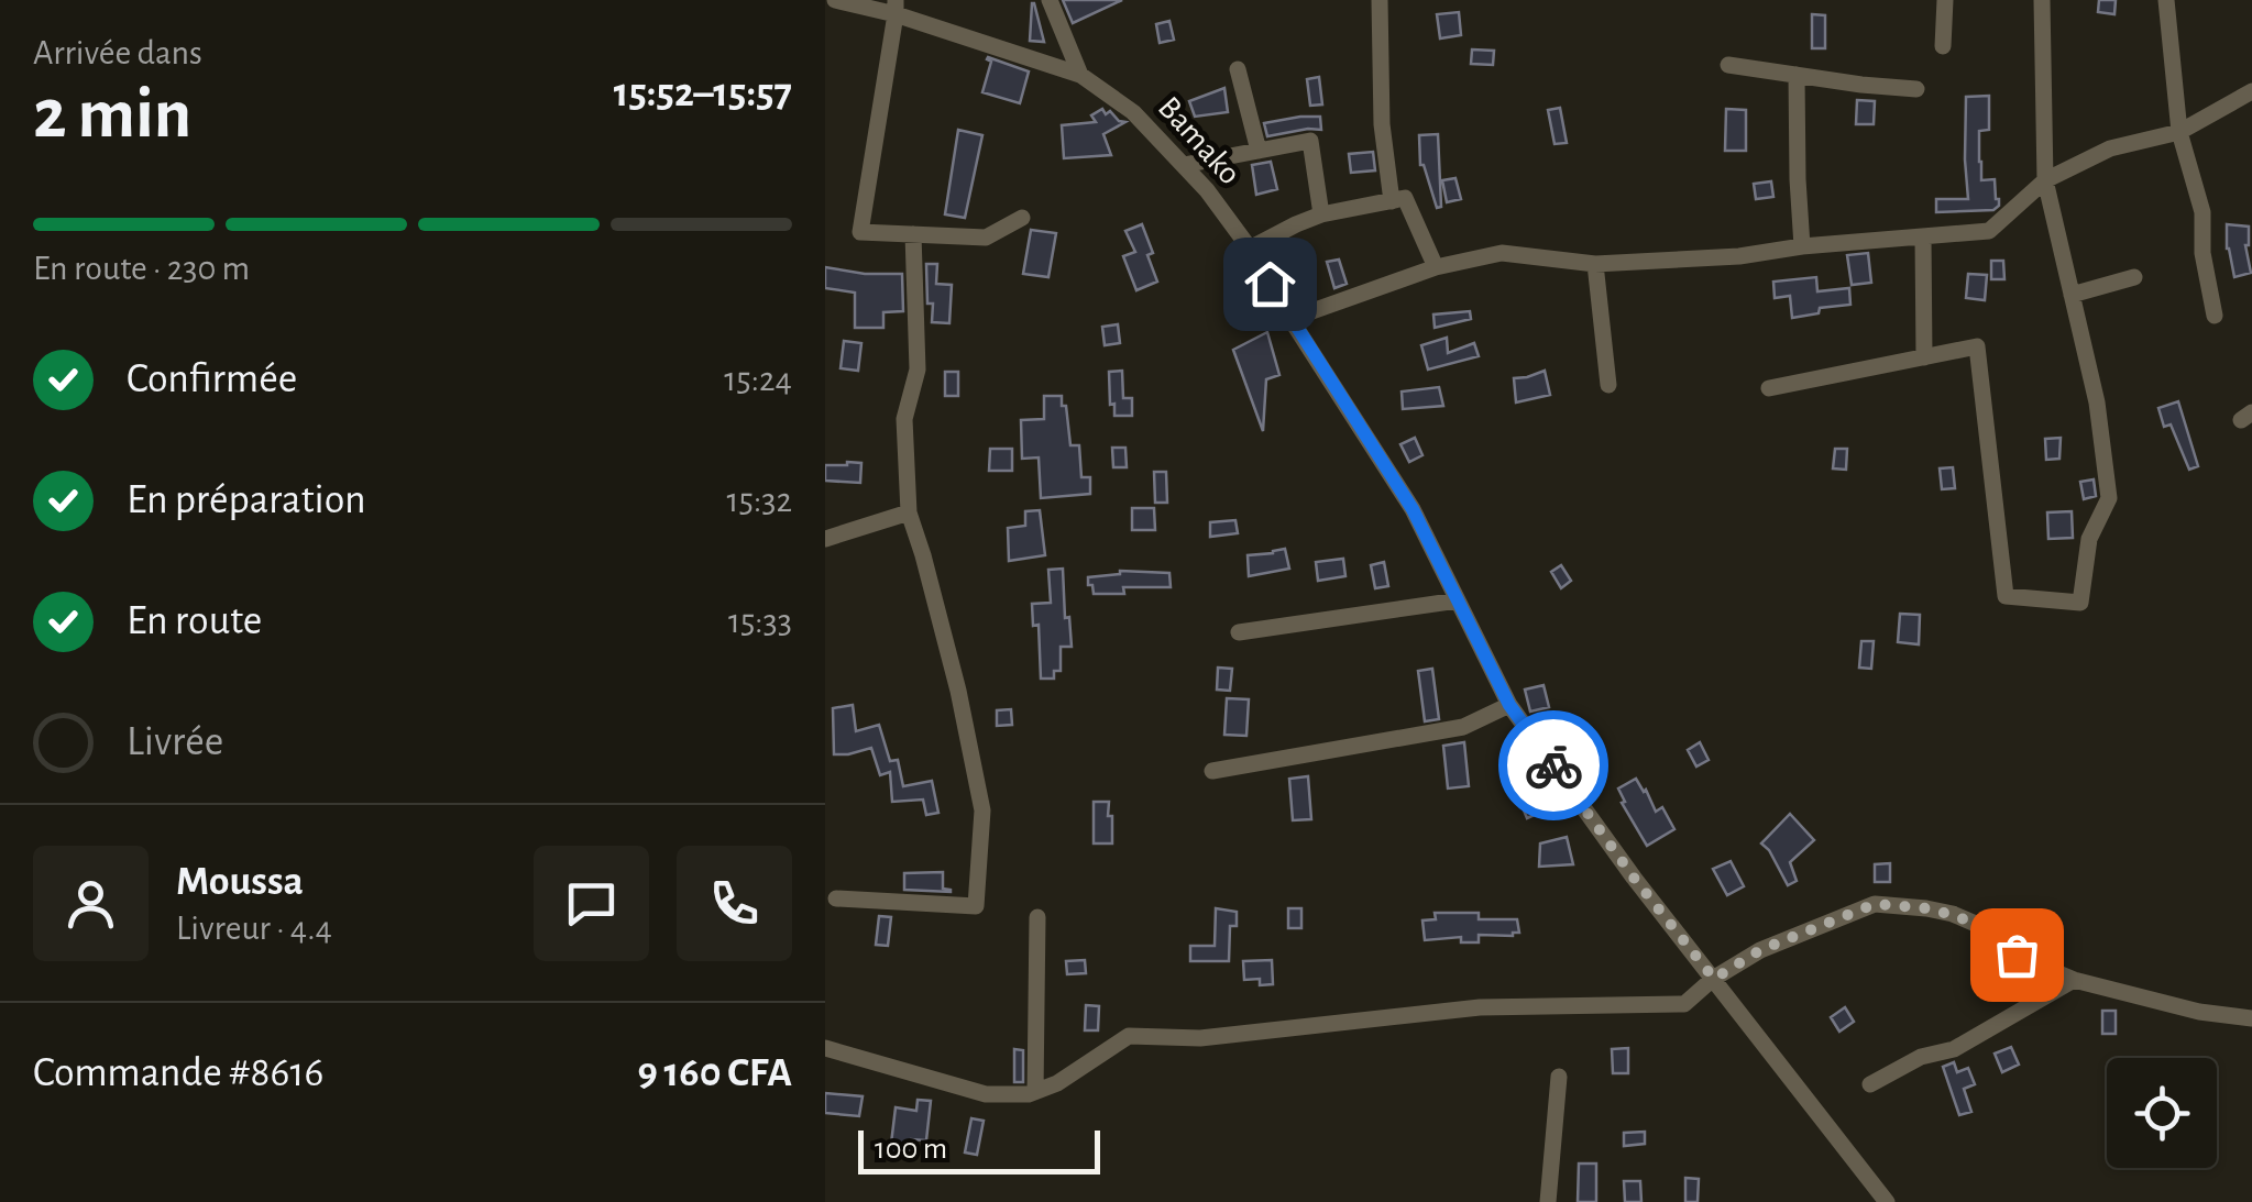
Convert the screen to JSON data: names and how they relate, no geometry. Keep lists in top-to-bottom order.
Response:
{
  "streets": {
    "street": ["Bamako"]
  },
  "scale_bar": "100 m",
  "page": {
    "heading": ["2 min", "Arrivée dans", "15:52–15:57"],
    "panel": [
      "Moussa",
      "Livreur · 4.4",
      "Commande #8616",
      "9 160 CFA"
    ],
    "bar": "En route · 230 m",
    "list": [
      ["Confirmée", "15:24"],
      ["En préparation", "15:32"],
      ["En route", "15:33"],
      "Livrée"
    ],
    "scale": "100 m"
  }
}
